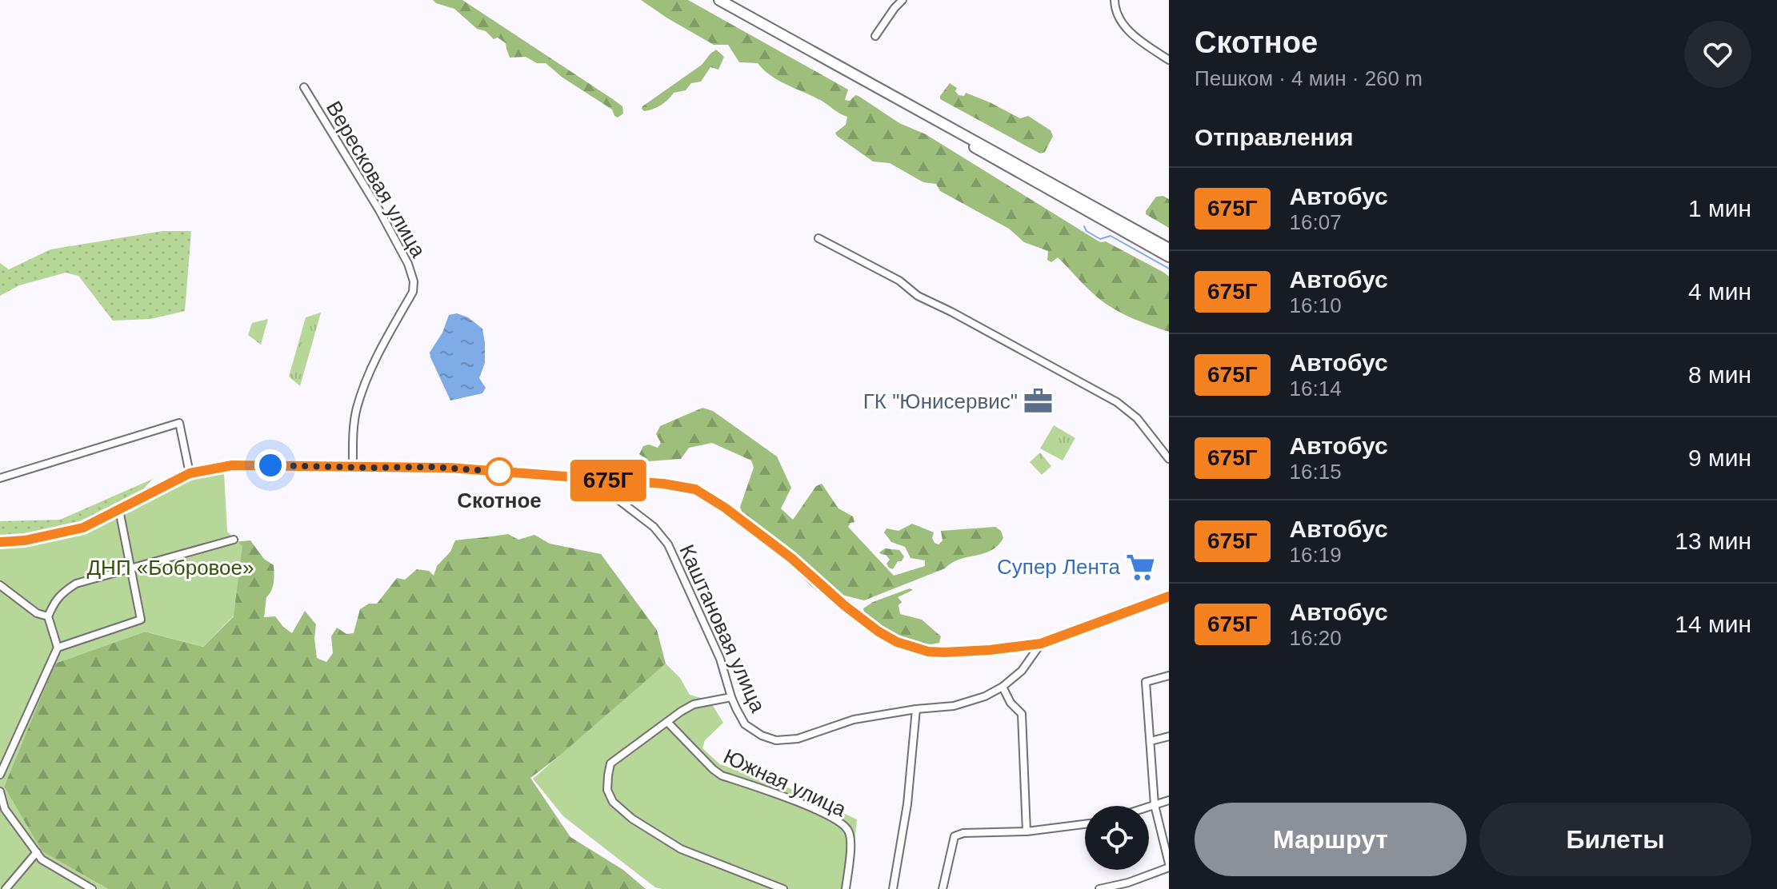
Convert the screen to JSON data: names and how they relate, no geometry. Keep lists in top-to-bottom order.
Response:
{
  "streets": {
    "street": ["Вересковая улица", "Каштановая улица", "Южная улица"]
  },
  "parks": ["ДНП «Бобровое»"],
  "places": {
    "office": ["ГК \"Юнисервис\""],
    "other": ["Скотное"],
    "supermarket": ["Супер Лента"]
  },
  "lines": ["bus line 675Г"],
  "page": {
    "on_map": "675Г",
    "heading": [
      ["Скотное", "Пешком · 4 мин · 260 m"],
      "Отправления"
    ],
    "list": [
      {
        "mark": "675Г",
        "name": "Автобус",
        "note": "16:07",
        "value": "1 мин"
      },
      {
        "mark": "675Г",
        "name": "Автобус",
        "note": "16:10",
        "value": "4 мин"
      },
      {
        "mark": "675Г",
        "name": "Автобус",
        "note": "16:14",
        "value": "8 мин"
      },
      {
        "mark": "675Г",
        "name": "Автобус",
        "note": "16:15",
        "value": "9 мин"
      },
      {
        "mark": "675Г",
        "name": "Автобус",
        "note": "16:19",
        "value": "13 мин"
      },
      {
        "mark": "675Г",
        "name": "Автобус",
        "note": "16:20",
        "value": "14 мин"
      }
    ],
    "buttons": ["Маршрут", "Билеты"]
  }
}
